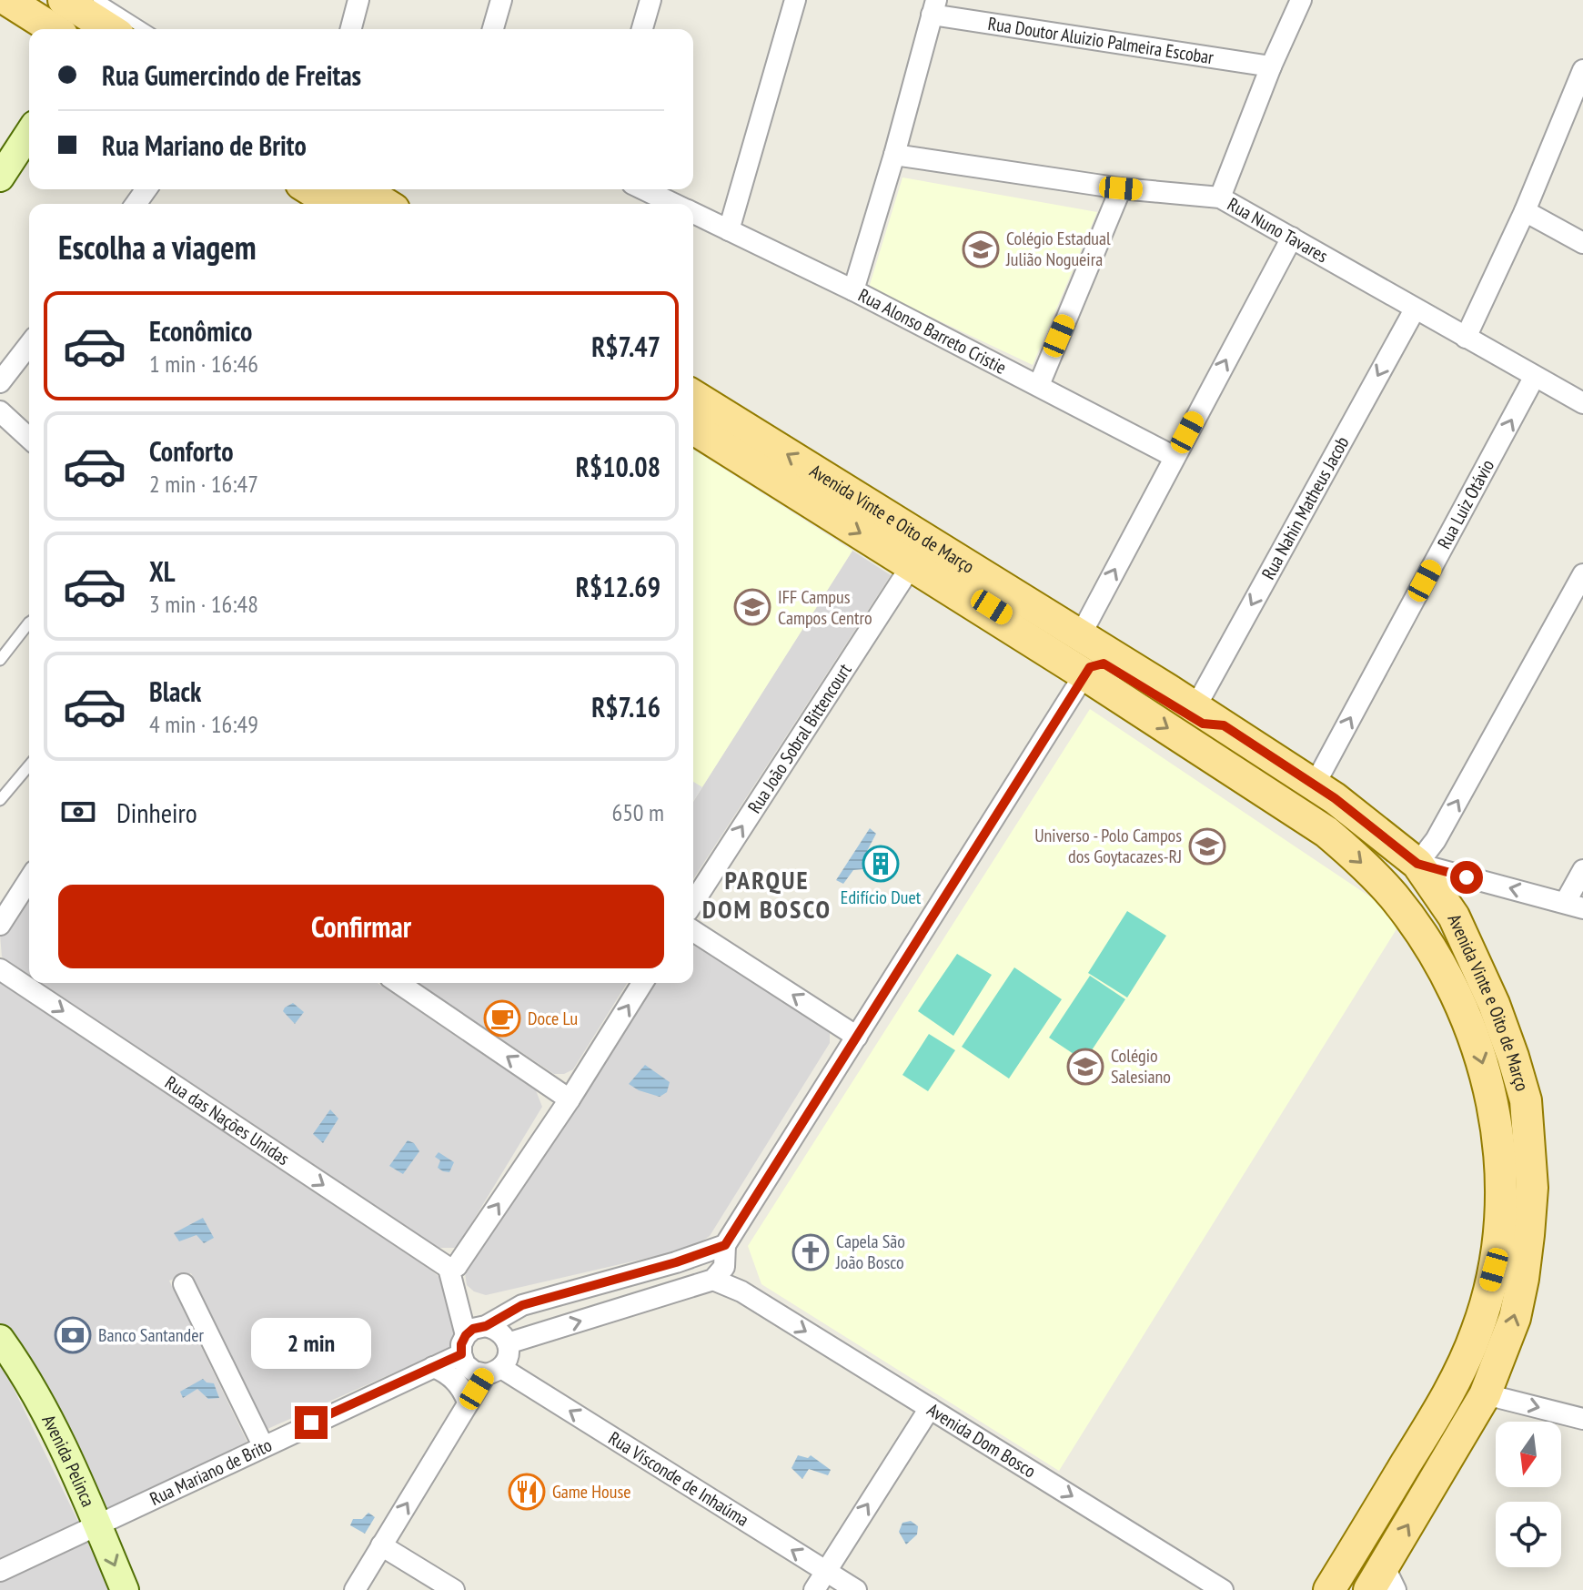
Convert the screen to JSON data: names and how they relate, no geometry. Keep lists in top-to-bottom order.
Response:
{
  "streets": {
    "main road": ["Avenida Vinte e Oito de Março", "Avenida Pelinca"],
    "street": [
      "Rua Doutor Aluizio Palmeira Escobar",
      "Rua Nuno Tavares",
      "Rua Alonso Barreto Cristie",
      "Rua Luiz Otávio",
      "Rua Nahin Matheus Jacob",
      "Rua João Sobral Bittencourt",
      "Rua das Nações Unidas",
      "Avenida Dom Bosco",
      "Rua Mariano de Brito",
      "Rua Visconde de Inhaúma"
    ]
  },
  "crossings": [
    ["Rua Nuno Tavares", "Rua Luiz Otávio"],
    ["Rua Nuno Tavares", "Rua Nahin Matheus Jacob"],
    ["Rua Luiz Otávio", "Avenida Vinte e Oito de Março"],
    ["Rua Nahin Matheus Jacob", "Avenida Vinte e Oito de Março"],
    ["Avenida Vinte e Oito de Março", "Rua João Sobral Bittencourt"],
    ["Avenida Pelinca", "Rua Mariano de Brito"],
    ["Rua Mariano de Brito", "Rua Visconde de Inhaúma"]
  ],
  "one_way": [
    "Rua João Sobral Bittencourt",
    "Rua das Nações Unidas",
    "Avenida Dom Bosco",
    "Rua Visconde de Inhaúma"
  ],
  "districts": ["PARQUE DOM BOSCO"],
  "places": {
    "school or university": [
      "Colégio Estadual Julião Nogueira",
      "IFF Campus Campos Centro",
      "Universo - Polo Campos dos Goytacazes-RJ",
      "Colégio Salesiano"
    ],
    "building": ["Edifício Duet"],
    "cafe": ["Doce Lu"],
    "church": ["Capela São João Bosco"],
    "bank": ["Banco Santander"],
    "restaurant": ["Game House"]
  },
  "north": "bottom",
  "page": {
    "banner": ["Rua Gumercindo de Freitas", "Rua Mariano de Brito"],
    "heading": "Escolha a viagem",
    "list": [
      {
        "name": "Econômico",
        "note": "1 min · 16:46",
        "value": "R$7.47"
      },
      {
        "name": "Conforto",
        "note": "2 min · 16:47",
        "value": "R$10.08"
      },
      {
        "name": "XL",
        "note": "3 min · 16:48",
        "value": "R$12.69"
      },
      {
        "name": "Black",
        "note": "4 min · 16:49",
        "value": "R$7.16"
      }
    ],
    "pay": ["Dinheiro", "650 m"],
    "buttons": "Confirmar",
    "bubble": "2 min"
  }
}
